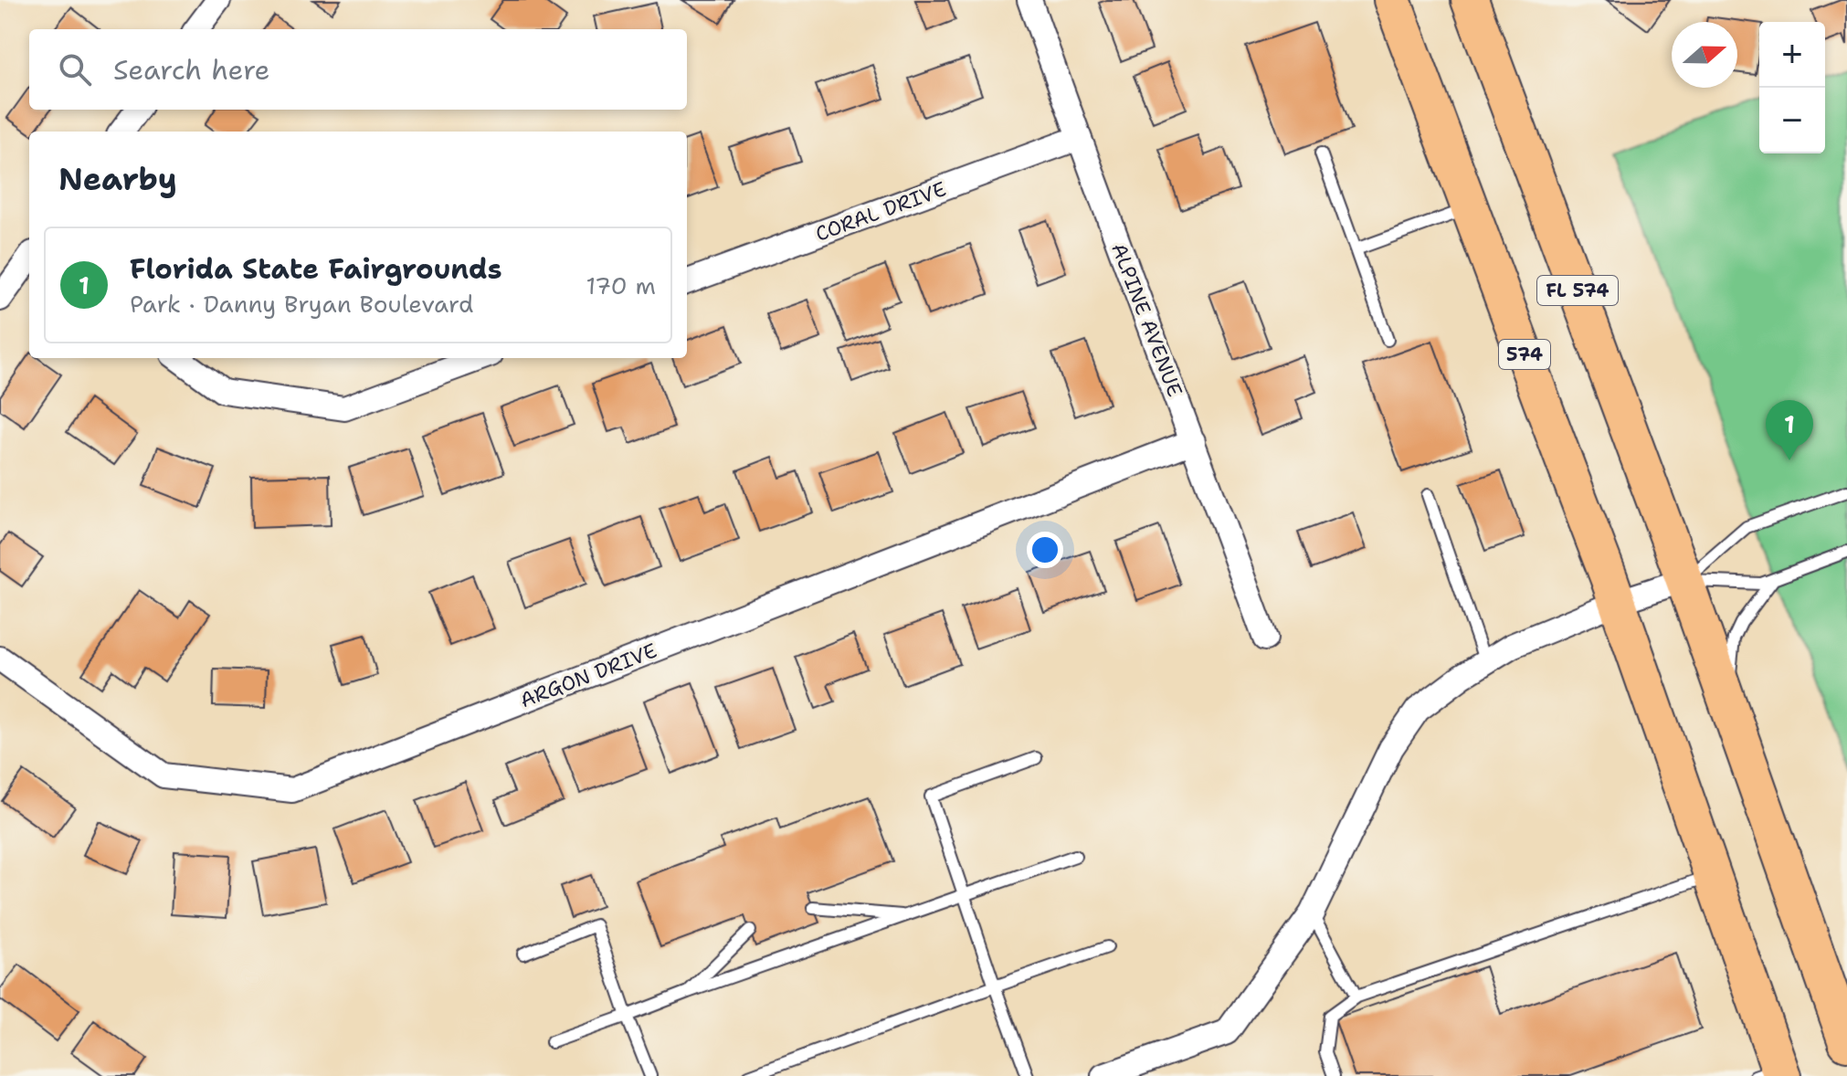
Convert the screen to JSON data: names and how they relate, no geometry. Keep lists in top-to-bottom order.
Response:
{
  "streets": {
    "main road": ["FL 574", "574"],
    "street": ["CORAL DRIVE", "ALPINE AVENUE", "ARGON DRIVE"]
  },
  "crossings": [
    ["CORAL DRIVE", "ALPINE AVENUE"],
    ["ALPINE AVENUE", "ARGON DRIVE"]
  ],
  "north": "right",
  "page": {
    "map_buttons": ["+", "−"],
    "search": "Search here",
    "heading": "Nearby",
    "list": [
      {
        "mark": "1",
        "name": "Florida State Fairgrounds",
        "note": "Park · Danny Bryan Boulevard",
        "value": "170 m"
      }
    ],
    "pins": "1"
  }
}
